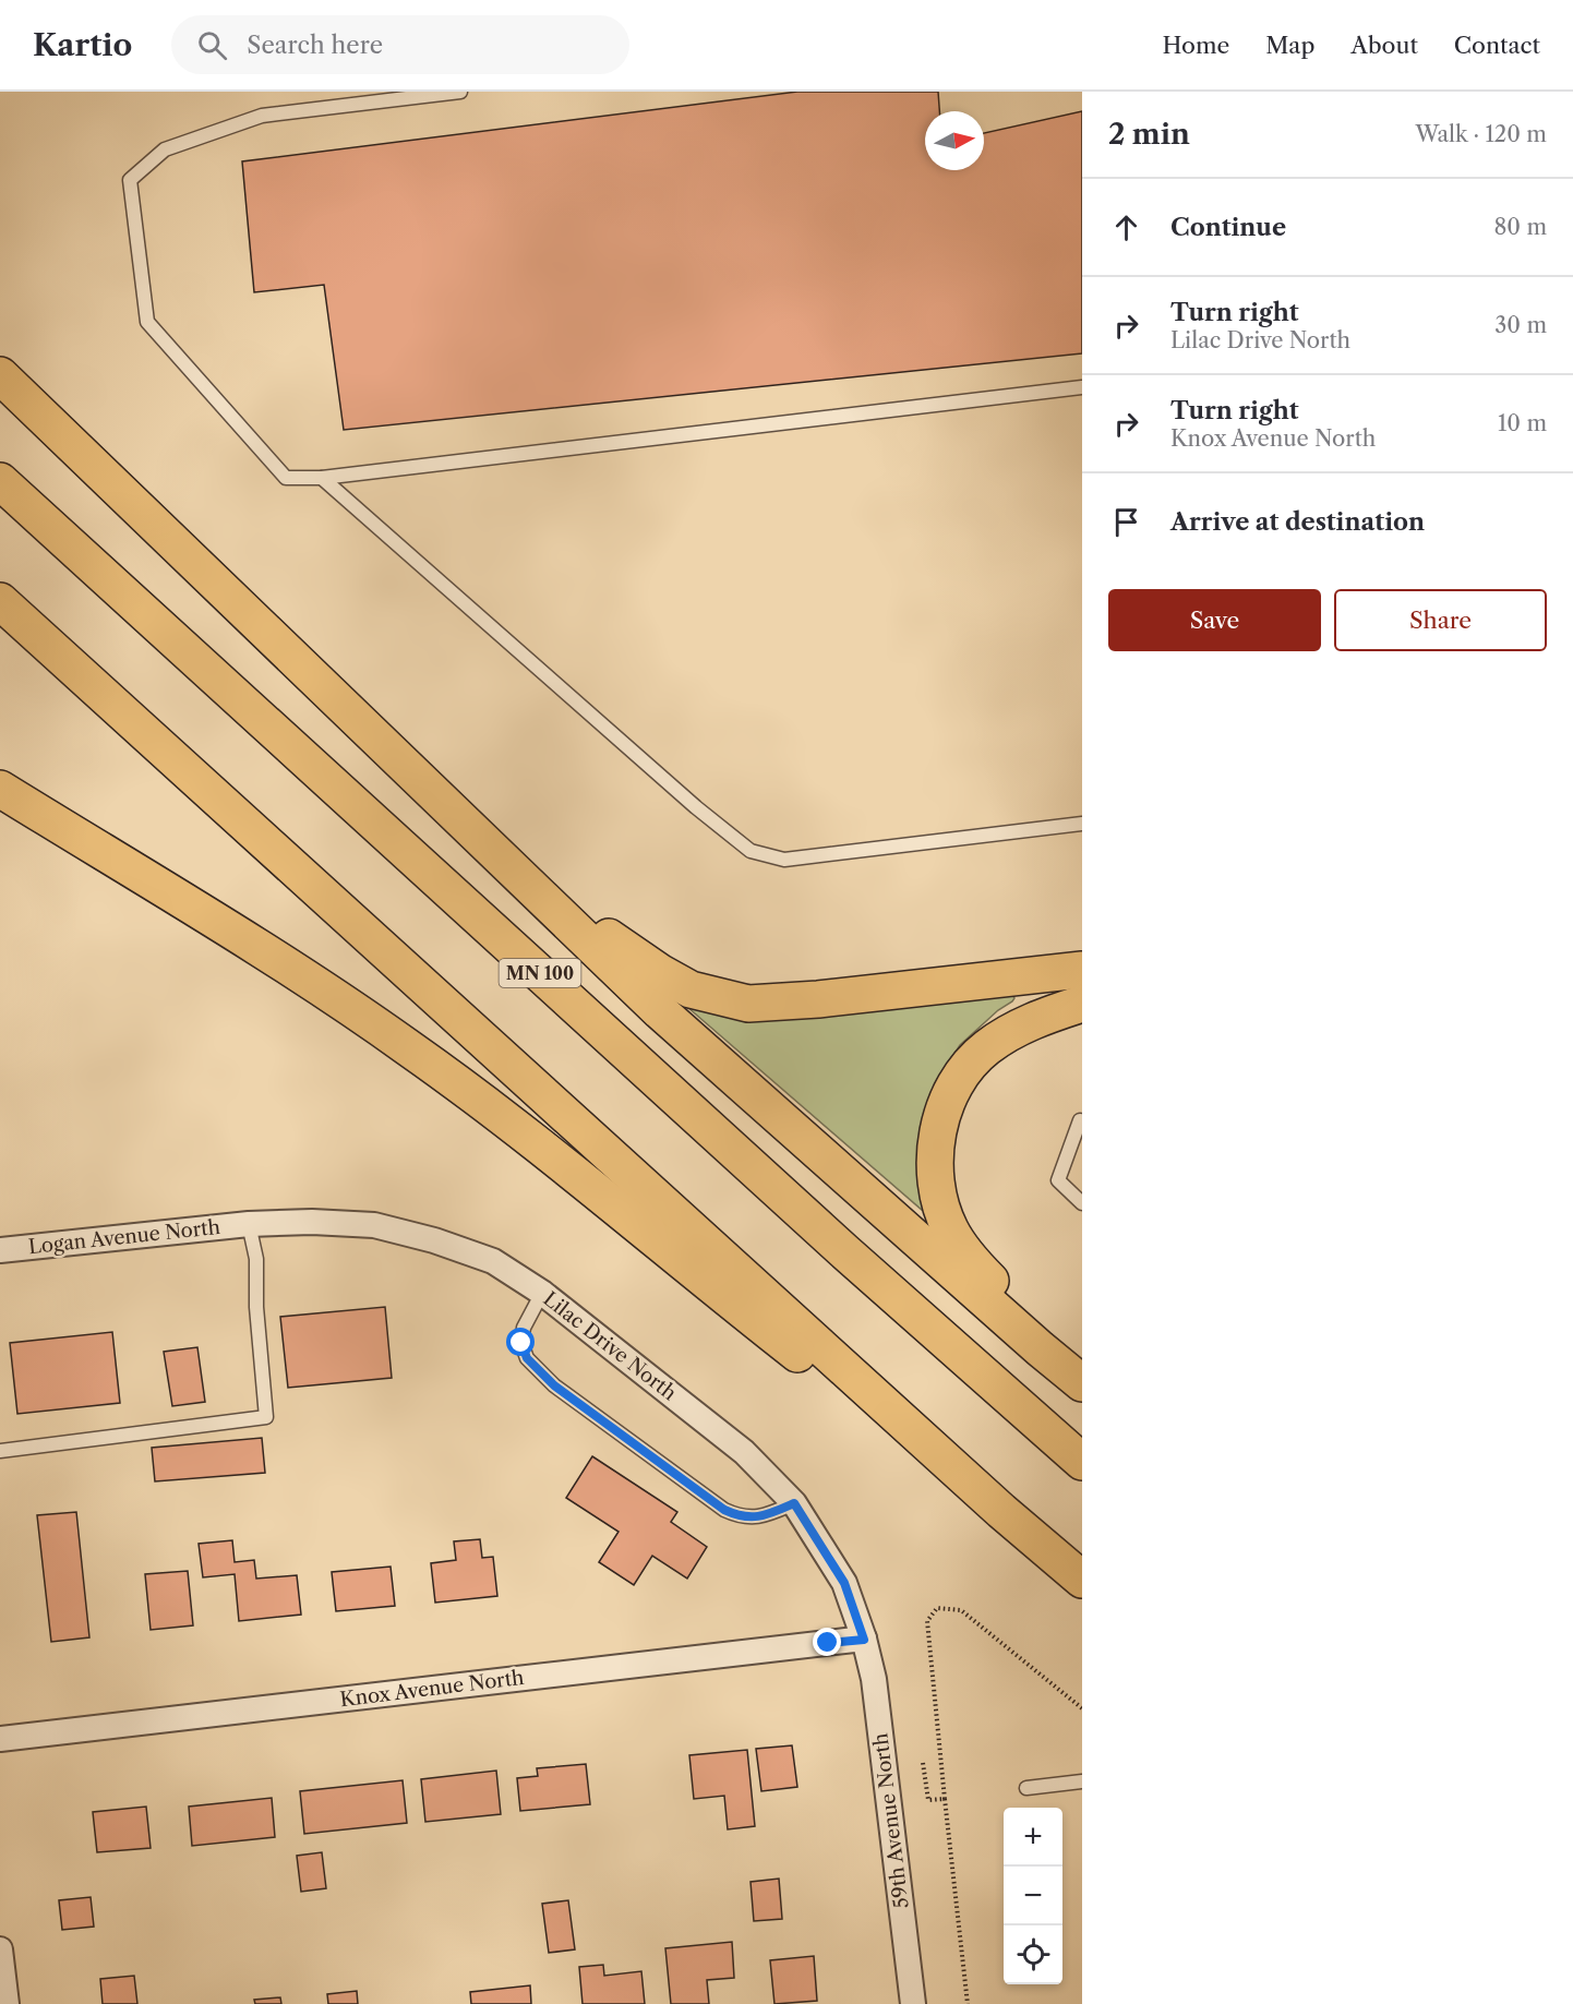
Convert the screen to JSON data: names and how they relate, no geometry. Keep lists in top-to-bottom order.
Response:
{
  "streets": {
    "highway": ["MN 100"],
    "street": [
      "Logan Avenue North",
      "Lilac Drive North",
      "Knox Avenue North",
      "59th Avenue North"
    ]
  },
  "crossings": [
    ["Logan Avenue North", "Lilac Drive North"],
    ["Lilac Drive North", "Knox Avenue North"],
    ["Lilac Drive North", "59th Avenue North"],
    ["Knox Avenue North", "59th Avenue North"]
  ],
  "north": "right",
  "page": {
    "header": "Kartio",
    "search": "Search here",
    "nav": [
      "Home",
      "Map",
      "About",
      "Contact"
    ],
    "heading": ["2 min", "Walk · 120 m"],
    "list": [
      ["Continue", "80 m"],
      ["Turn right", "Lilac Drive North", "30 m"],
      ["Turn right", "Knox Avenue North", "10 m"],
      "Arrive at destination"
    ],
    "buttons": ["Save", "Share"],
    "map_buttons": ["+", "−"]
  }
}
